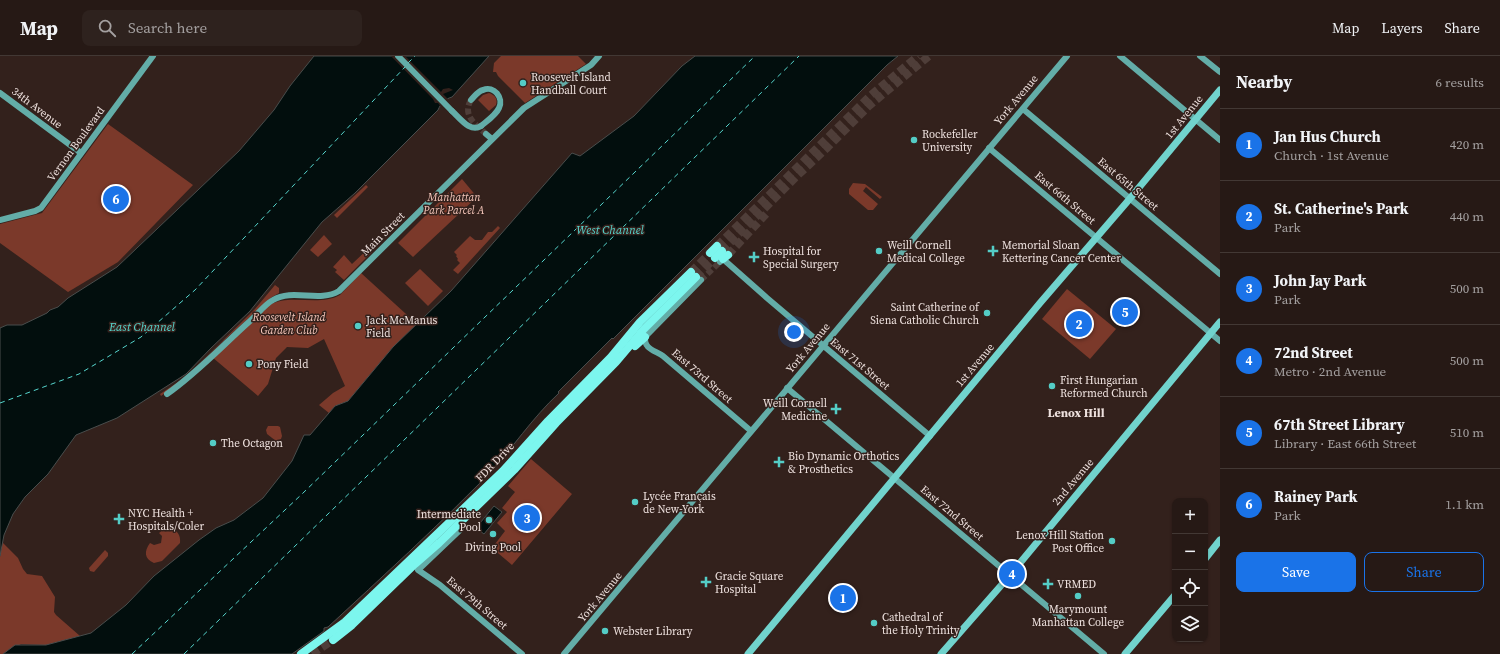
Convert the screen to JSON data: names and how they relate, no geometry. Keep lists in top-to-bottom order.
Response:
{
  "streets": {
    "highway": ["FDR Drive"],
    "main road": ["1st Avenue", "2nd Avenue"],
    "street": [
      "York Avenue",
      "34th Avenue",
      "Vernon Boulevard",
      "East 65th Street",
      "East 66th Street",
      "Main Street",
      "East 71st Street",
      "East 73rd Street",
      "East 72nd Street",
      "East 79th Street"
    ]
  },
  "crossings": [
    ["York Avenue", "East 65th Street"],
    ["York Avenue", "East 66th Street"],
    ["York Avenue", "East 71st Street"],
    ["York Avenue", "East 73rd Street"],
    ["York Avenue", "East 72nd Street"],
    ["34th Avenue", "Vernon Boulevard"],
    ["1st Avenue", "East 65th Street"],
    ["1st Avenue", "East 66th Street"],
    ["1st Avenue", "East 71st Street"],
    ["1st Avenue", "East 72nd Street"],
    ["East 66th Street", "2nd Avenue"],
    ["2nd Avenue", "East 72nd Street"]
  ],
  "districts": ["Lenox Hill"],
  "water": ["West Channel", "East Channel"],
  "parks": ["Manhattan Park Parcel A", "Roosevelt Island Garden Club"],
  "places": {
    "other": [
      "Roosevelt Island Handball Court",
      "Rockefeller University",
      "Weill Cornell Medical College",
      "Saint Catherine of Siena Catholic Church",
      "Jack McManus Field",
      "Pony Field",
      "First Hungarian Reformed Church",
      "The Octagon",
      "Lycée Français de New-York",
      "Intermediate Pool",
      "Diving Pool",
      "Lenox Hill Station Post Office",
      "Marymount Manhattan College",
      "Cathedral of the Holy Trinity",
      "Webster Library"
    ],
    "health": [
      "Memorial Sloan Kettering Cancer Center",
      "Hospital for Special Surgery",
      "Weill Cornell Medicine",
      "Bio Dynamic Orthotics & Prosthetics",
      "NYC Health + Hospitals/Coler",
      "Gracie Square Hospital",
      "VRMED"
    ]
  },
  "page": {
    "header": "Map",
    "search": "Search here",
    "nav": ["Map", "Layers", "Share"],
    "heading": ["Nearby", "6 results"],
    "list": [
      {
        "mark": "1",
        "name": "Jan Hus Church",
        "note": "Church · 1st Avenue",
        "value": "420 m"
      },
      {
        "mark": "2",
        "name": "St. Catherine's Park",
        "note": "Park",
        "value": "440 m"
      },
      {
        "mark": "3",
        "name": "John Jay Park",
        "note": "Park",
        "value": "500 m"
      },
      {
        "mark": "4",
        "name": "72nd Street",
        "note": "Metro · 2nd Avenue",
        "value": "500 m"
      },
      {
        "mark": "5",
        "name": "67th Street Library",
        "note": "Library · East 66th Street",
        "value": "510 m"
      },
      {
        "mark": "6",
        "name": "Rainey Park",
        "note": "Park",
        "value": "1.1 km"
      }
    ],
    "pins": [
      "6",
      "5",
      "2",
      "3",
      "4",
      "1"
    ],
    "map_buttons": ["+", "−"],
    "buttons": ["Save", "Share"]
  }
}
